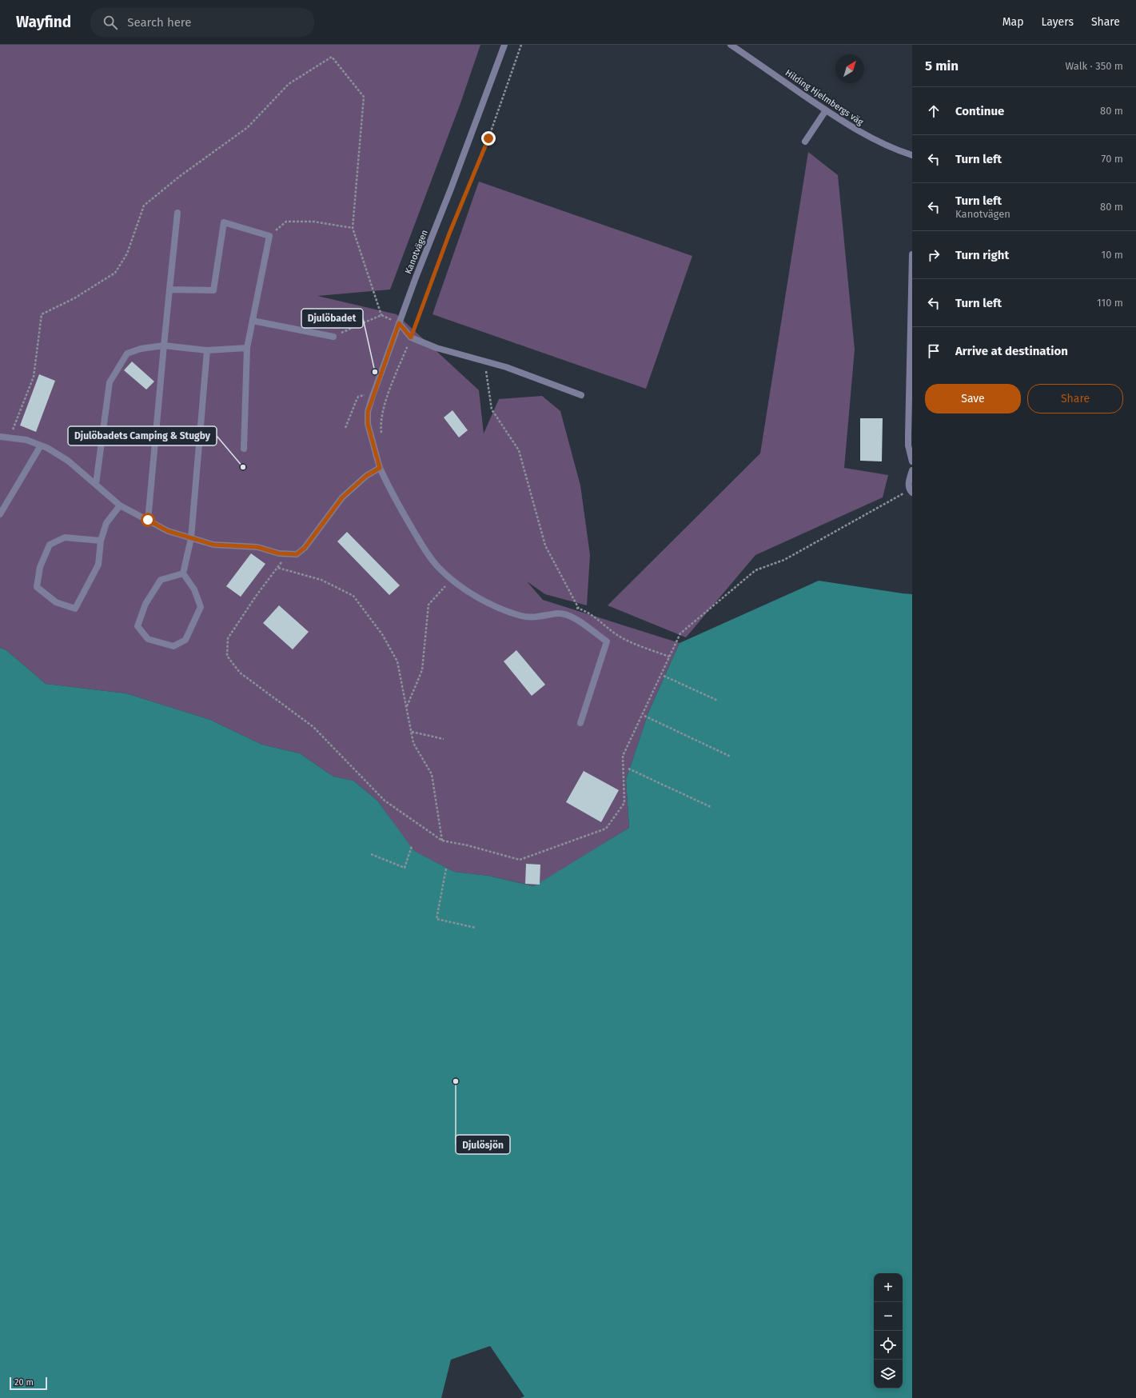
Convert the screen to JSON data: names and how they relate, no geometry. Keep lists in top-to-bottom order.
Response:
{
  "streets": {
    "street": ["Hilding Hjelmbergs väg", "Kanotvägen"]
  },
  "places": ["Djulöbadet", "Djulöbadets Camping & Stugby", "Djulösjön"],
  "scale_bar": "20 m",
  "north": "top right",
  "page": {
    "header": "Wayfind",
    "search": "Search here",
    "nav": ["Map", "Layers", "Share"],
    "heading": ["5 min", "Walk · 350 m"],
    "list": [
      ["Continue", "80 m"],
      ["Turn left", "70 m"],
      ["Turn left", "Kanotvägen", "80 m"],
      ["Turn right", "10 m"],
      ["Turn left", "110 m"],
      "Arrive at destination"
    ],
    "buttons": ["Save", "Share"],
    "map_buttons": ["+", "−"],
    "scale": "20 m"
  }
}
